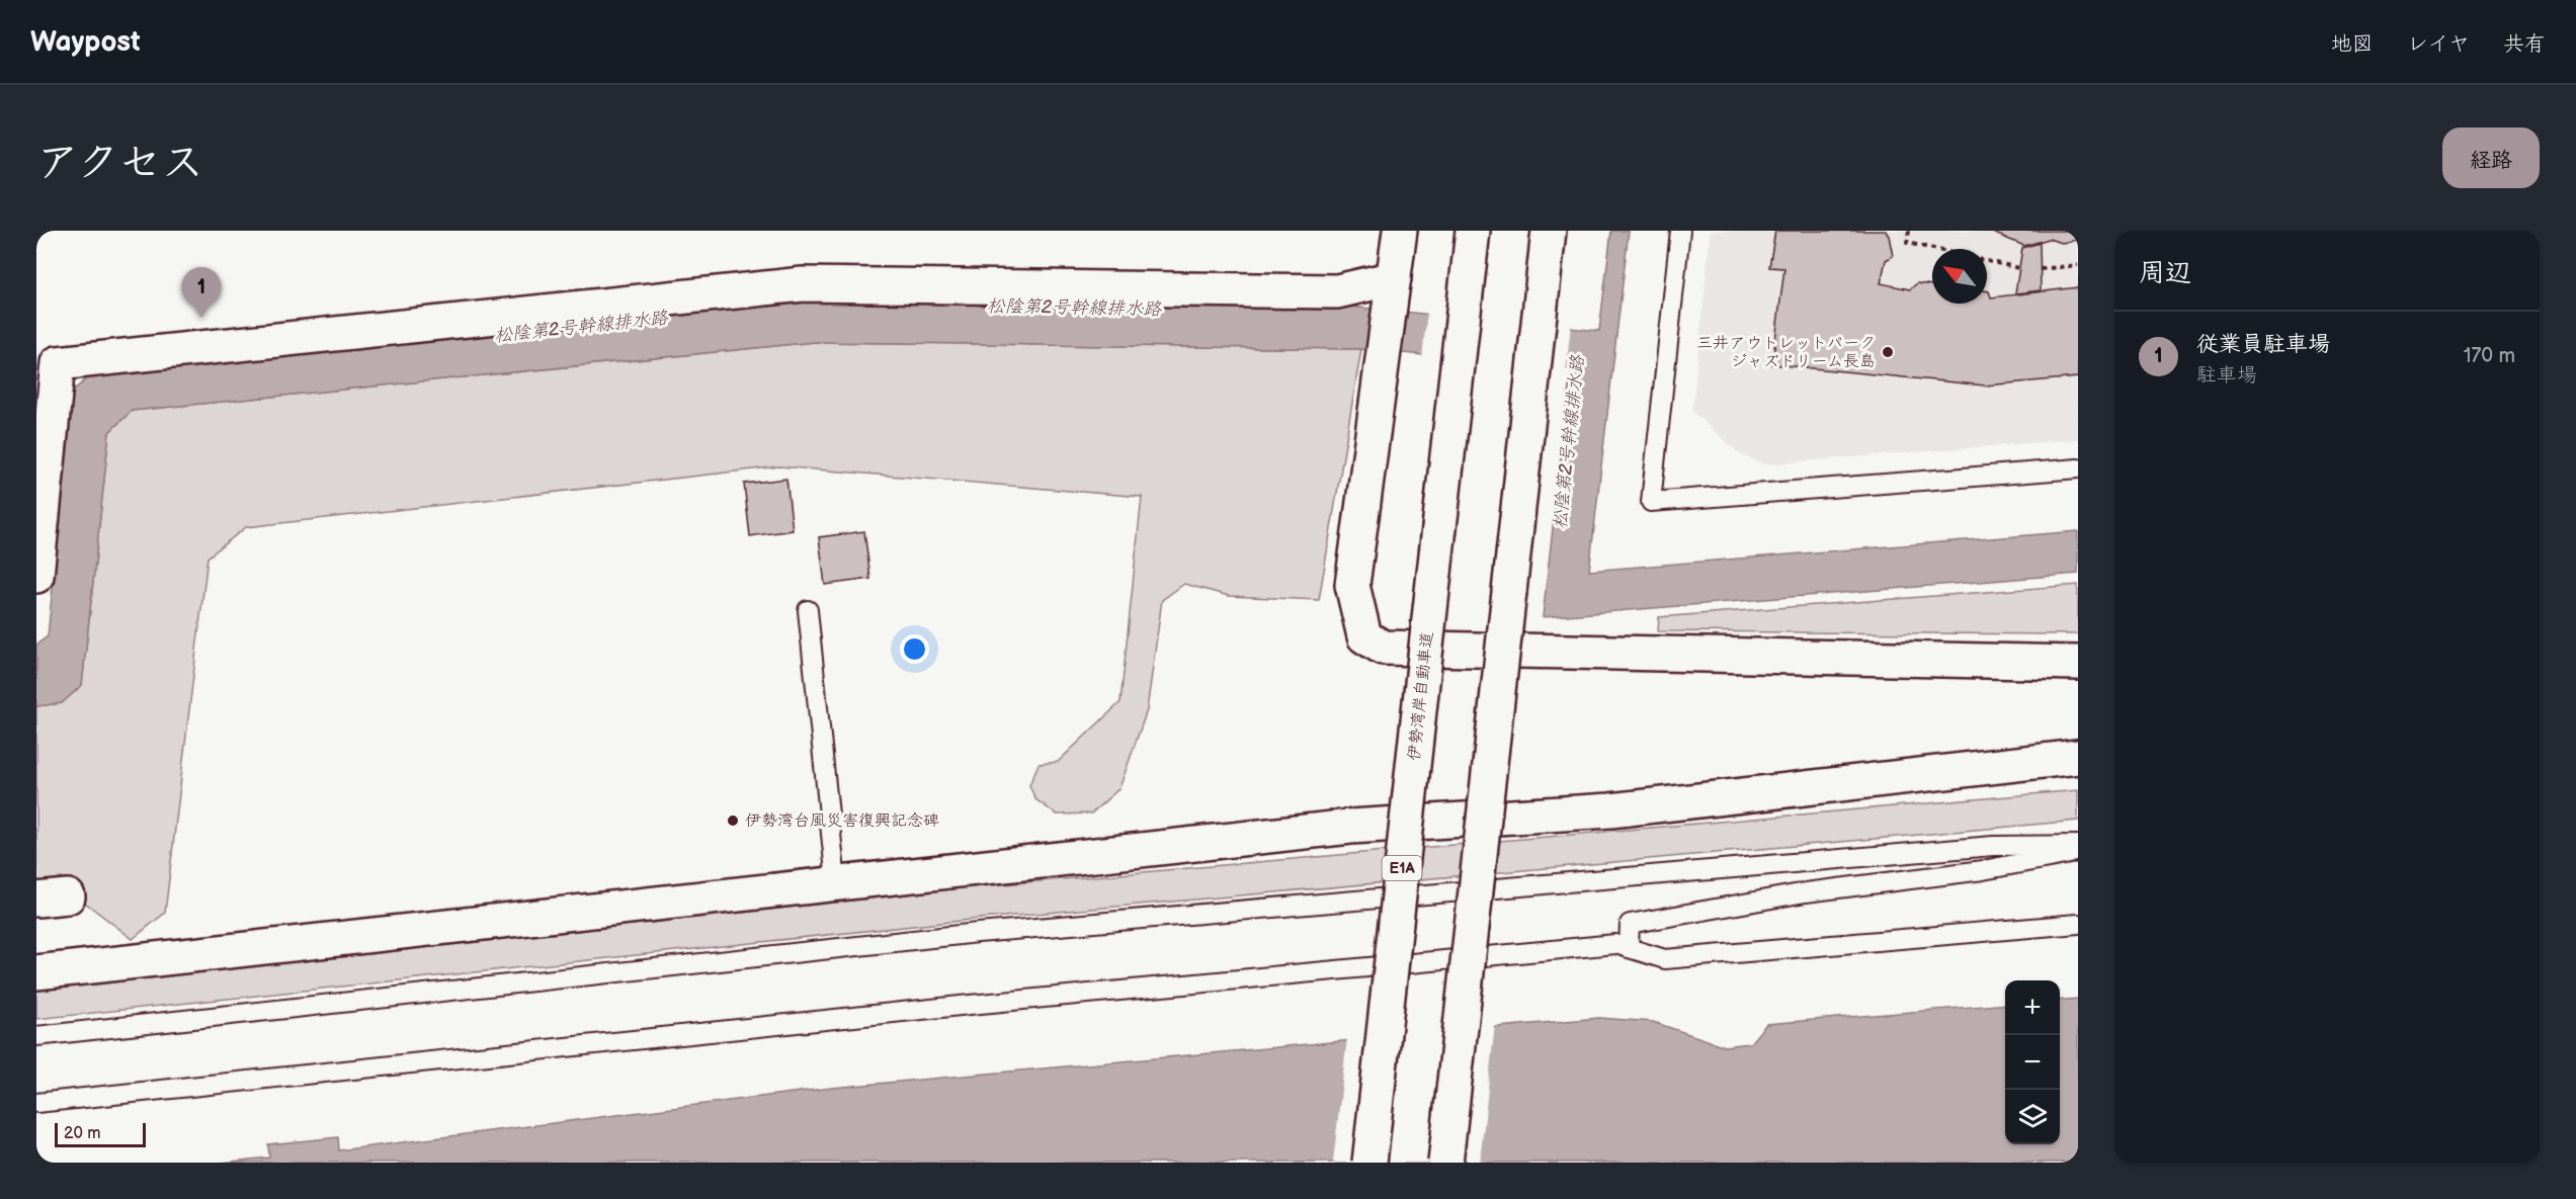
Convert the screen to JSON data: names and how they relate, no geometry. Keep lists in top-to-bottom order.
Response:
{
  "streets": {
    "main road": ["伊勢湾岸自動車道", "E1A"]
  },
  "water": ["松陰第2号幹線排水路"],
  "places": ["三井アウトレットパーク ジャズドリーム長島", "伊勢湾台風災害復興記念碑"],
  "scale_bar": "20 m",
  "north": "top left",
  "page": {
    "header": "Waypost",
    "nav": ["地図", "レイヤ", "共有"],
    "title": "アクセス",
    "buttons": "経路",
    "heading": "周辺",
    "pins": "1",
    "list": [
      {
        "mark": "1",
        "name": "従業員駐車場",
        "note": "駐車場",
        "value": "170 m"
      }
    ],
    "map_buttons": ["+", "−"],
    "scale": "20 m"
  }
}
